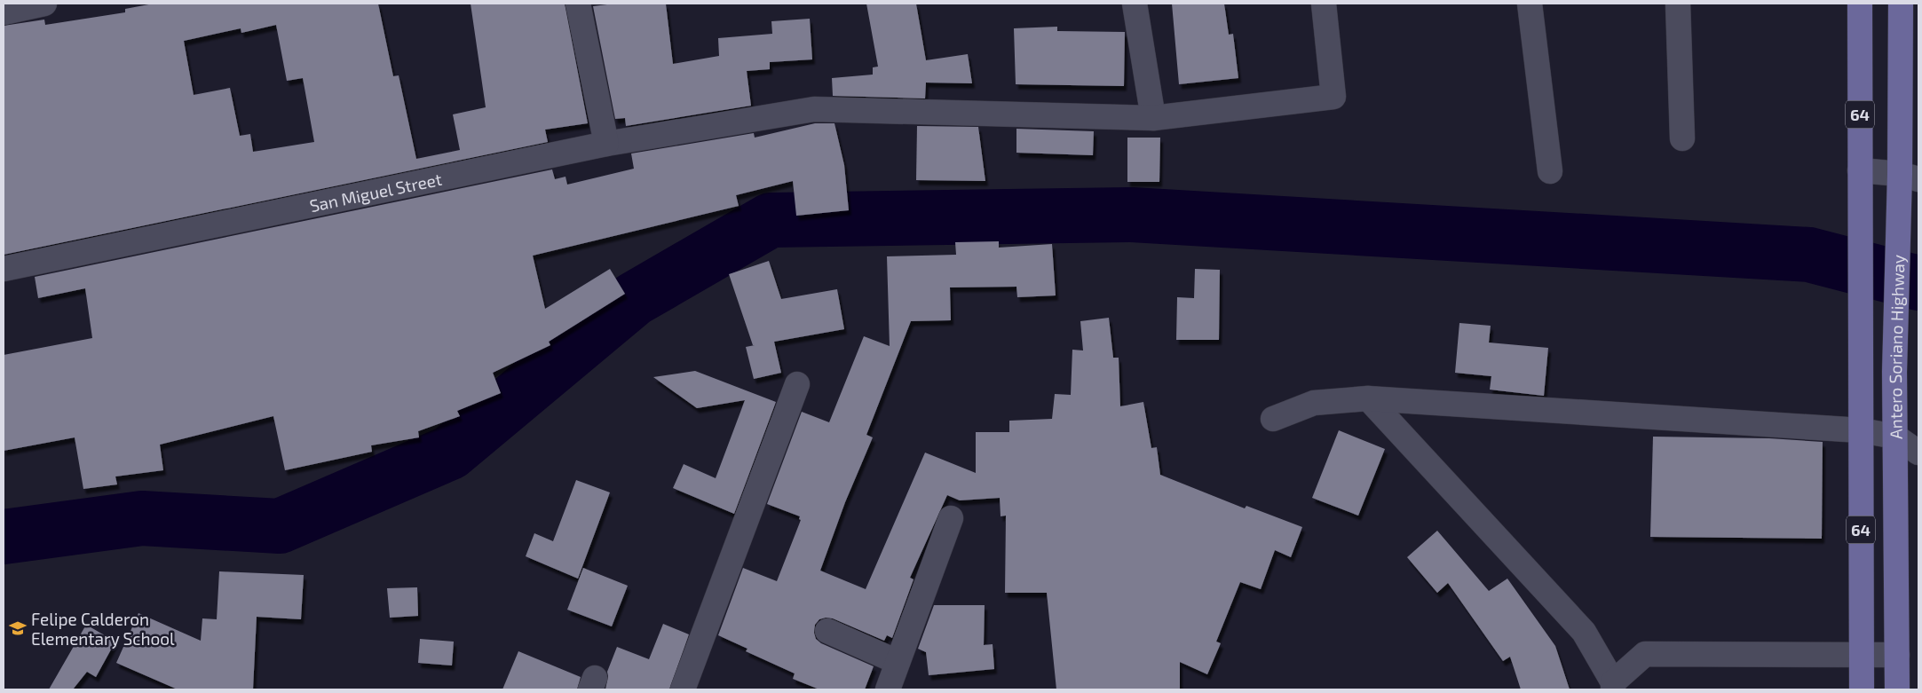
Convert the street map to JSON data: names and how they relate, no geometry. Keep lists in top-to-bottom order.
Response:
{
  "streets": {
    "main road": ["64", "Antero Soriano Highway"],
    "street": ["San Miguel Street"]
  },
  "places": {
    "school or university": ["Felipe Calderon Elementary School"]
  }
}
